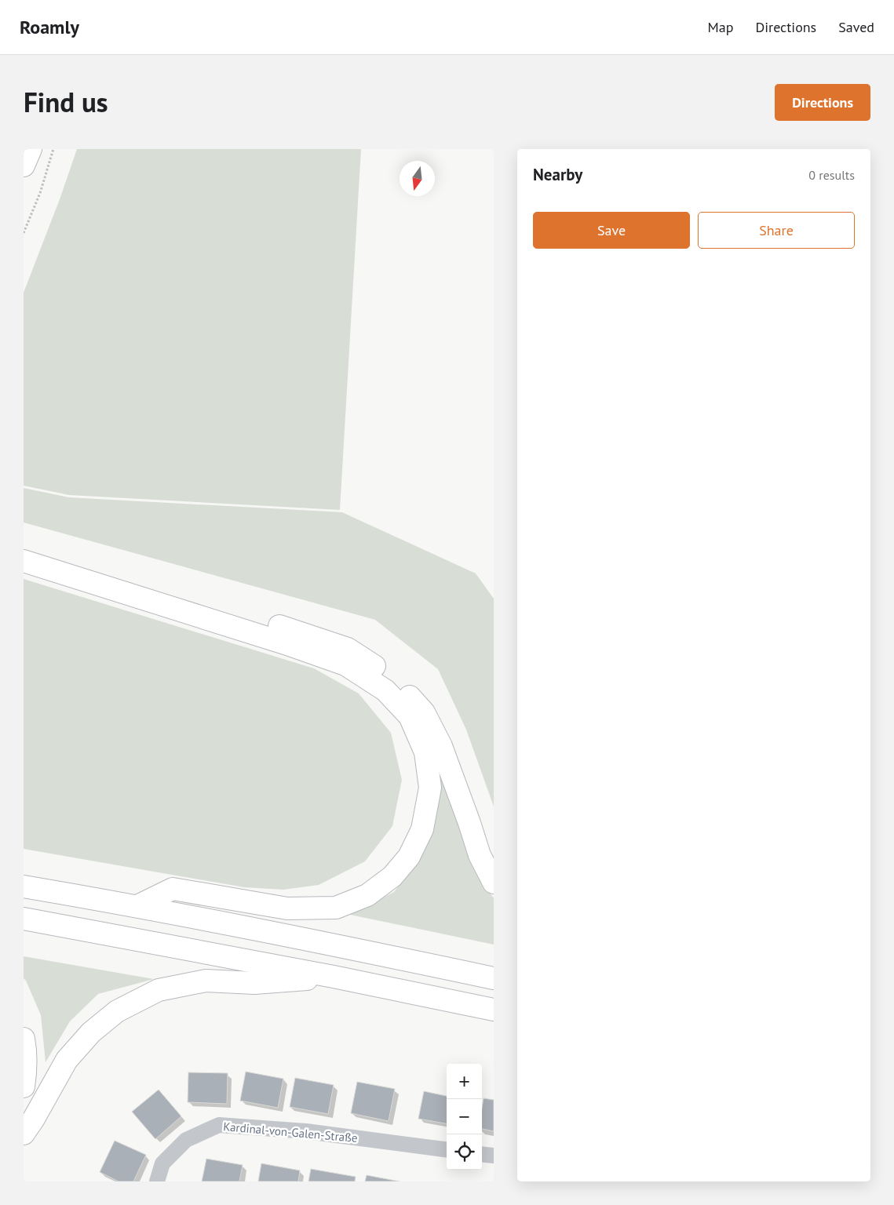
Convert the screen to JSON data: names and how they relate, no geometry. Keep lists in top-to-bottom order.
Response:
{
  "streets": {
    "street": ["Kardinal-von-Galen-Straße"]
  },
  "north": "bottom",
  "page": {
    "header": "Roamly",
    "nav": ["Map", "Directions", "Saved"],
    "title": "Find us",
    "buttons": [
      "Directions",
      ["Save", "Share"]
    ],
    "heading": ["Nearby", "0 results"],
    "map_buttons": ["+", "−"]
  }
}
